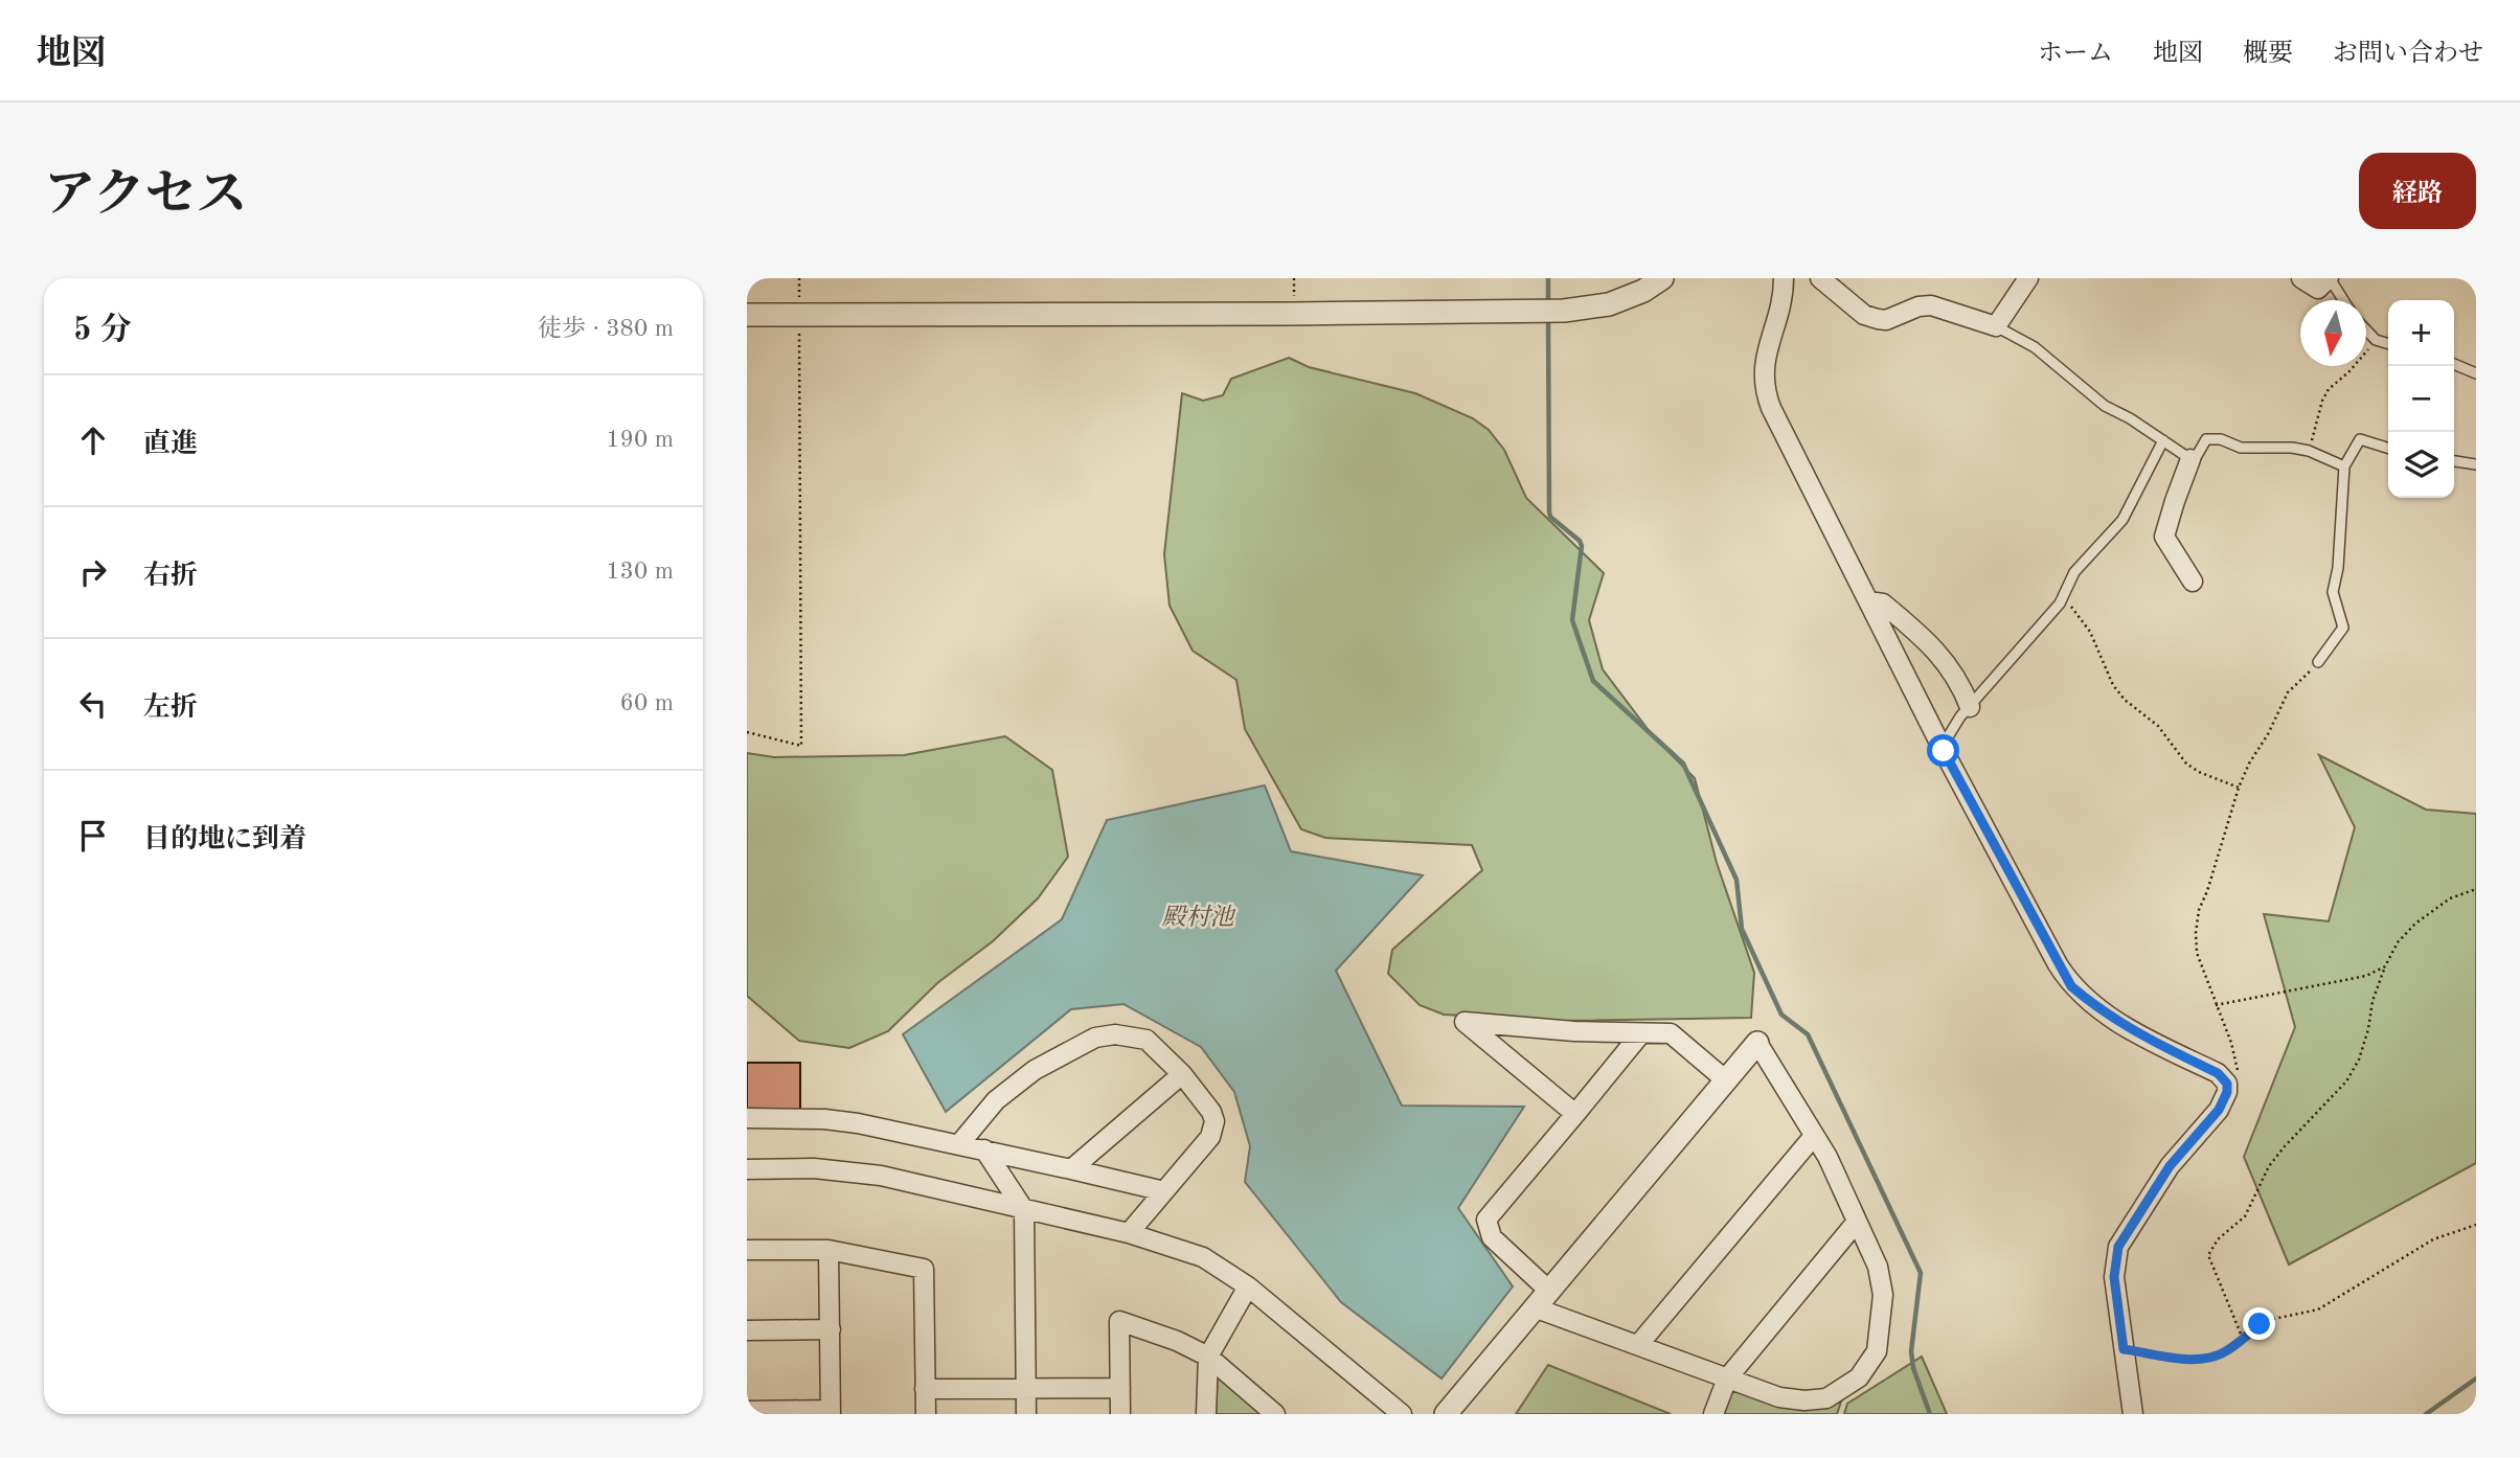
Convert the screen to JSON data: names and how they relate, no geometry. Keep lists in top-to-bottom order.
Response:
{
  "water": ["殿村池"],
  "north": "bottom",
  "page": {
    "header": "地図",
    "nav": [
      "ホーム",
      "地図",
      "概要",
      "お問い合わせ"
    ],
    "title": "アクセス",
    "buttons": "経路",
    "heading": ["5 分", "徒歩 · 380 m"],
    "map_buttons": ["+", "−"],
    "list": [
      ["直進", "190 m"],
      ["右折", "130 m"],
      ["左折", "60 m"],
      "目的地に到着"
    ]
  }
}
